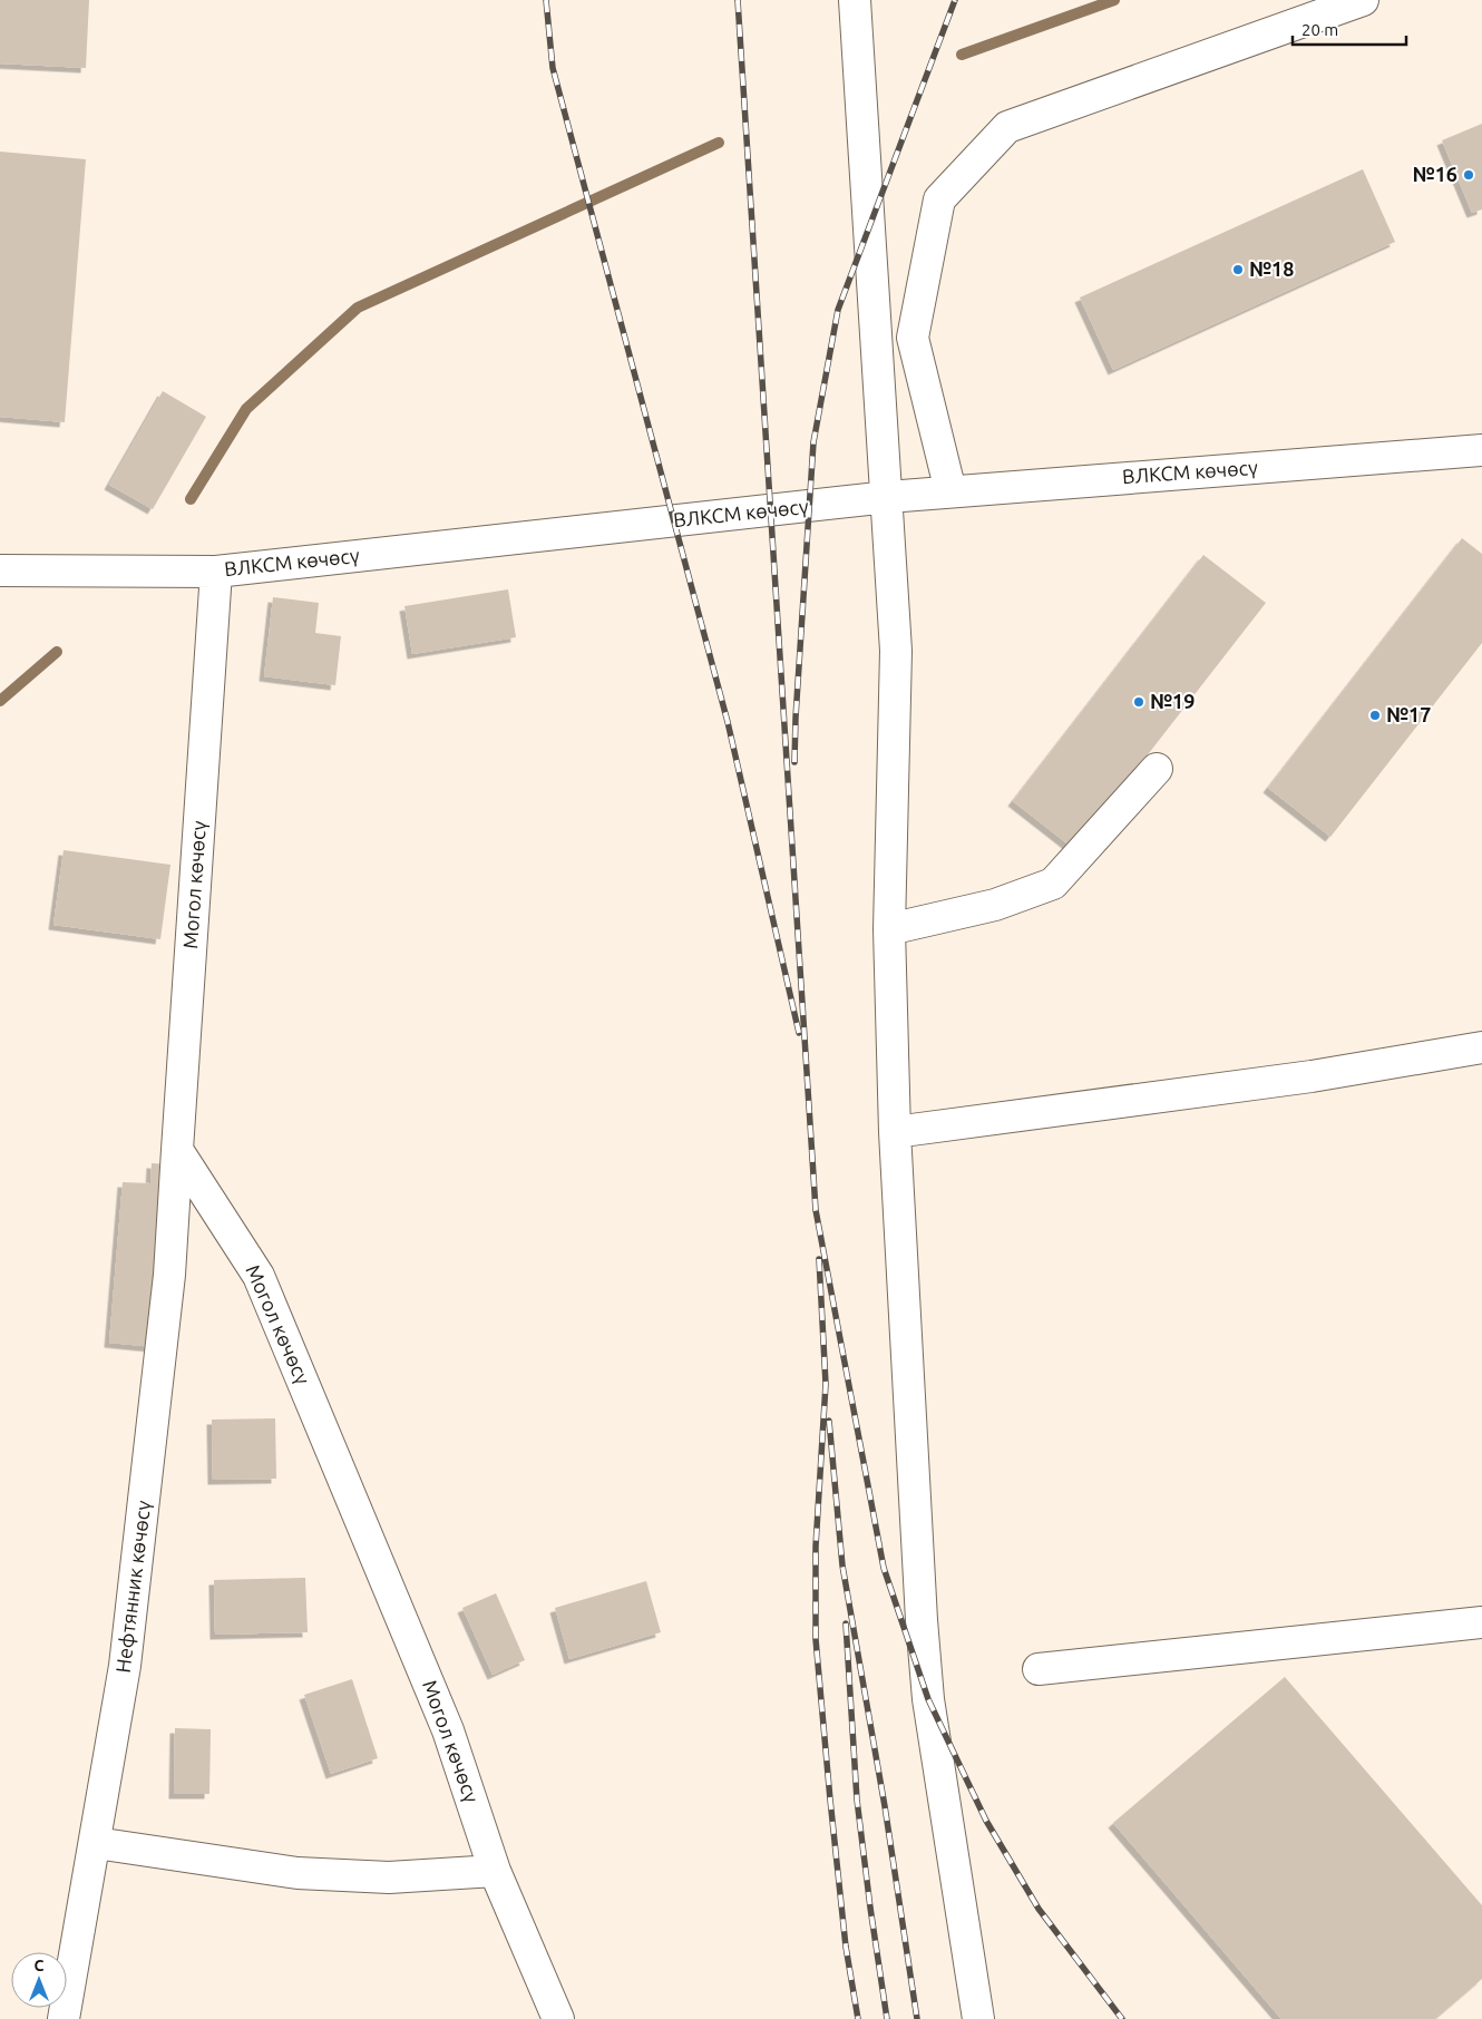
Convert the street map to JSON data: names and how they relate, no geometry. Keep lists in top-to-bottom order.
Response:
{
  "streets": {
    "street": ["ВЛКСМ көчөсү", "Могол көчөсү", "Нефтянник көчөсү"]
  },
  "crossings": [
    ["ВЛКСМ көчөсү", "Могол көчөсү"],
    ["Могол көчөсү", "Нефтянник көчөсү"]
  ],
  "places": [
    "№16",
    "№18",
    "№19",
    "№17"
  ],
  "scale_bar": "20 m",
  "north": "top"
}
